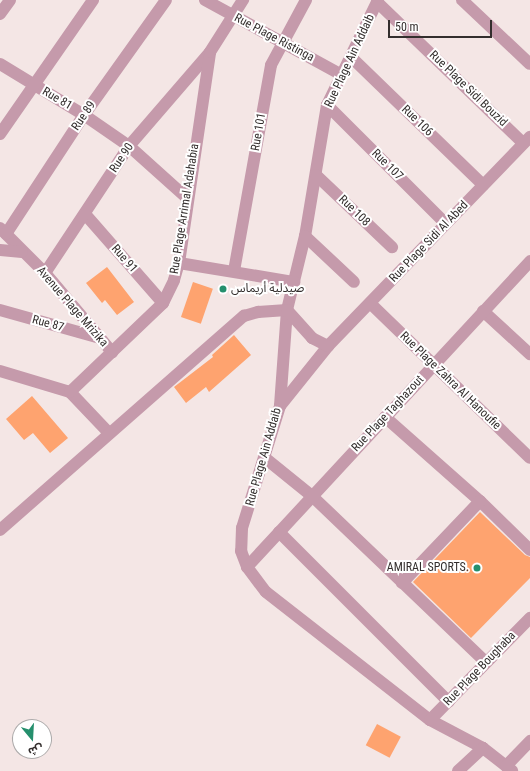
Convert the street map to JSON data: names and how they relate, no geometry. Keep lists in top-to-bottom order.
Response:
{
  "streets": {
    "street": [
      "Rue Plage Ristinga",
      "Rue Plage Ain Addaib",
      "Rue Plage Sidi Bouzid",
      "Rue 81",
      "Rue 89",
      "Rue 106",
      "Rue 101",
      "Rue 90",
      "Rue 107",
      "Rue Plage Arrimal Adahabia",
      "Rue 108",
      "Rue Plage Sidi Al Abed",
      "Rue 91",
      "Avenue Plage Mrizika",
      "Rue 87",
      "Rue Plage Zahra Al Hanoufie",
      "Rue Plage Taghazout",
      "Rue Plage Boughaba"
    ]
  },
  "crossings": [
    ["Rue Plage Ristinga", "Rue Plage Ain Addaib"],
    ["Rue Plage Ristinga", "Rue 101"],
    ["Rue Plage Ristinga", "Rue Plage Arrimal Adahabia"],
    ["Rue Plage Ain Addaib", "Rue Plage Sidi Bouzid"],
    ["Rue Plage Ain Addaib", "Rue 106"],
    ["Rue Plage Ain Addaib", "Rue 107"],
    ["Rue Plage Ain Addaib", "Rue 108"],
    ["Rue Plage Ain Addaib", "Rue Plage Sidi Al Abed"],
    ["Rue Plage Ain Addaib", "Rue Plage Taghazout"],
    ["Rue Plage Ain Addaib", "Rue Plage Boughaba"],
    ["Rue Plage Sidi Bouzid", "Rue Plage Sidi Al Abed"],
    ["Rue 81", "Rue 89"],
    ["Rue 81", "Rue 90"],
    ["Rue 81", "Rue Plage Arrimal Adahabia"],
    ["Rue 89", "Avenue Plage Mrizika"],
    ["Rue 106", "Rue Plage Sidi Al Abed"],
    ["Rue 90", "Rue Plage Arrimal Adahabia"],
    ["Rue 90", "Rue 91"],
    ["Rue 90", "Avenue Plage Mrizika"],
    ["Rue 107", "Rue Plage Sidi Al Abed"],
    ["Rue Plage Arrimal Adahabia", "Rue 91"],
    ["Rue Plage Arrimal Adahabia", "Avenue Plage Mrizika"],
    ["Rue Plage Sidi Al Abed", "Rue Plage Zahra Al Hanoufie"],
    ["Avenue Plage Mrizika", "Rue 87"],
    ["Rue Plage Zahra Al Hanoufie", "Rue Plage Taghazout"]
  ],
  "places": ["صيدلية أريماس", "AMIRAL SPORTS."],
  "scale_bar": "50 m",
  "north": "bottom"
}
